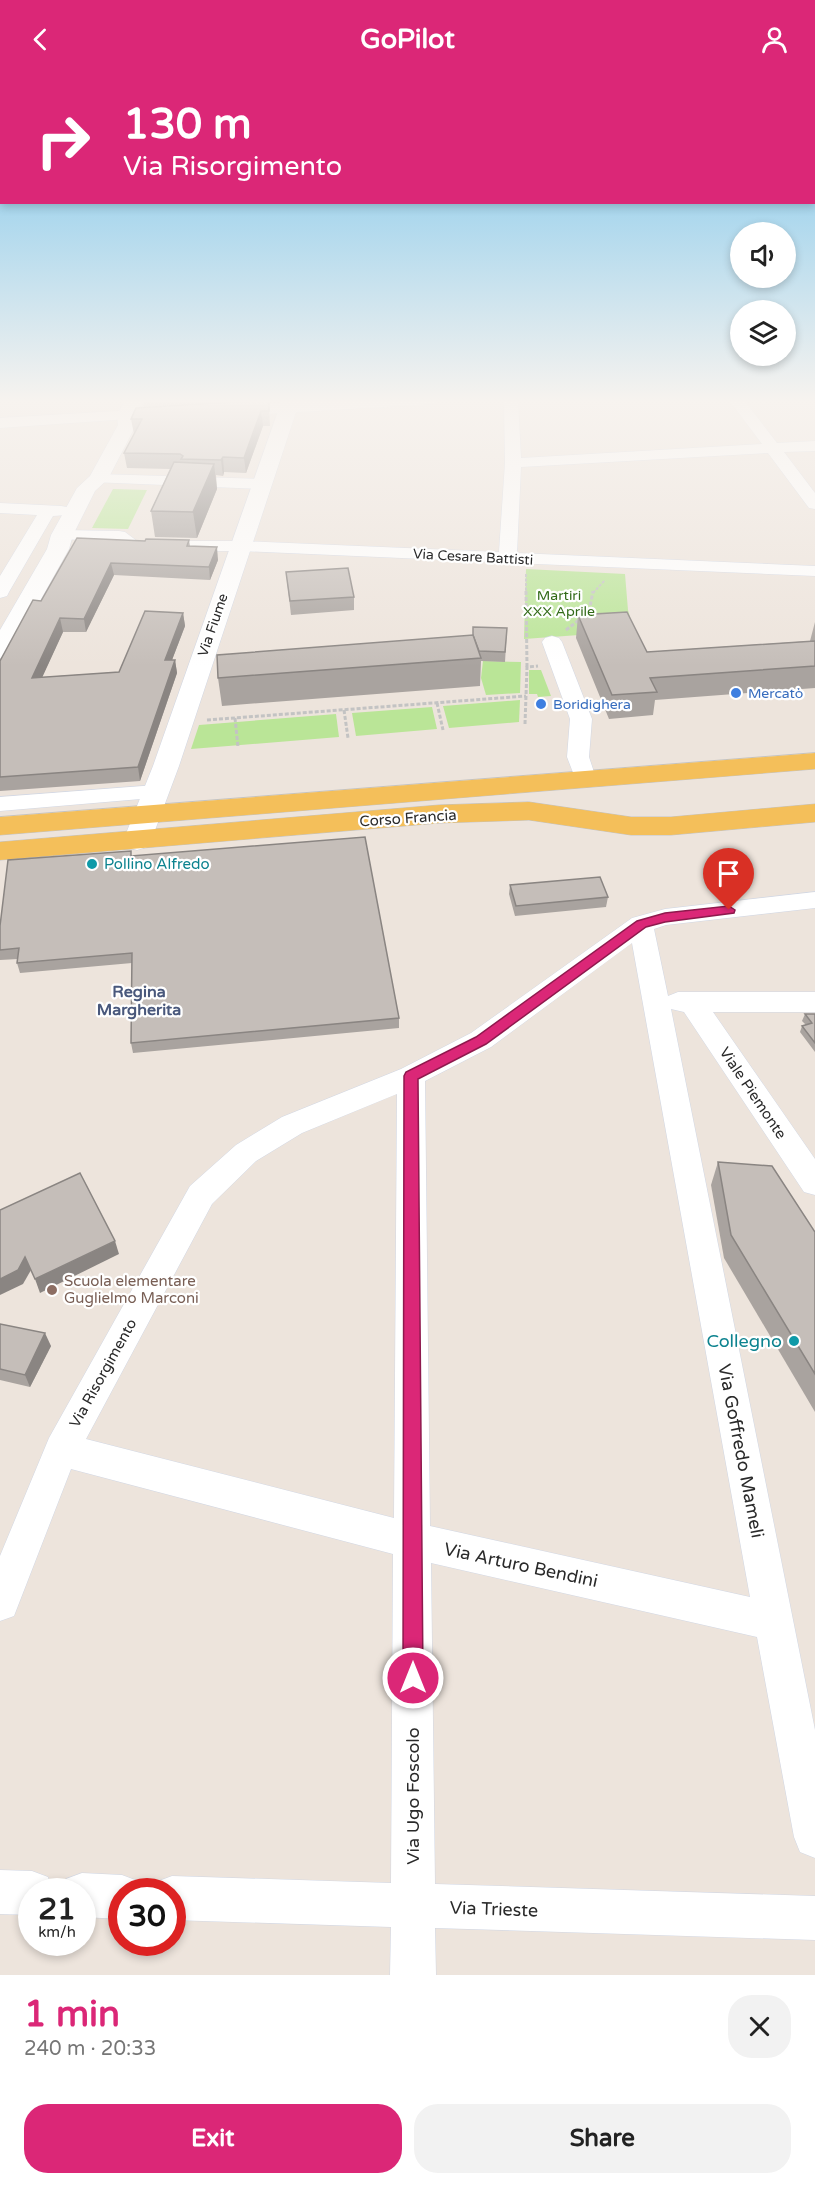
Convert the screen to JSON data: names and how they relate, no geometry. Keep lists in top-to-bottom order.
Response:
{
  "streets": {
    "main road": ["Corso Francia"],
    "street": [
      "Via Cesare Battisti",
      "Via Fiume",
      "Viale Piemonte",
      "Via Risorgimento",
      "Via Goffredo Mameli",
      "Via Arturo Bendini",
      "Via Ugo Foscolo",
      "Via Trieste"
    ]
  },
  "crossings": [
    ["Via Cesare Battisti", "Via Fiume"],
    ["Via Fiume", "Corso Francia"],
    ["Via Risorgimento", "Via Goffredo Mameli"],
    ["Via Risorgimento", "Via Arturo Bendini"],
    ["Via Risorgimento", "Via Ugo Foscolo"],
    ["Via Goffredo Mameli", "Via Arturo Bendini"],
    ["Via Arturo Bendini", "Via Ugo Foscolo"],
    ["Via Ugo Foscolo", "Via Trieste"]
  ],
  "districts": ["Regina Margherita"],
  "parks": ["Martiri XXX Aprile"],
  "places": [
    "Mercatò",
    "Boridighera",
    "Pollino Alfredo",
    "Scuola elementare Guglielmo Marconi",
    "Collegno"
  ],
  "page": {
    "header": "GoPilot",
    "turn": ["130 m", "Via Risorgimento"],
    "speed": "21 km/h",
    "limit": "30",
    "heading": ["1 min", "240 m · 20:33"],
    "buttons": ["Exit", "Share"]
  }
}
